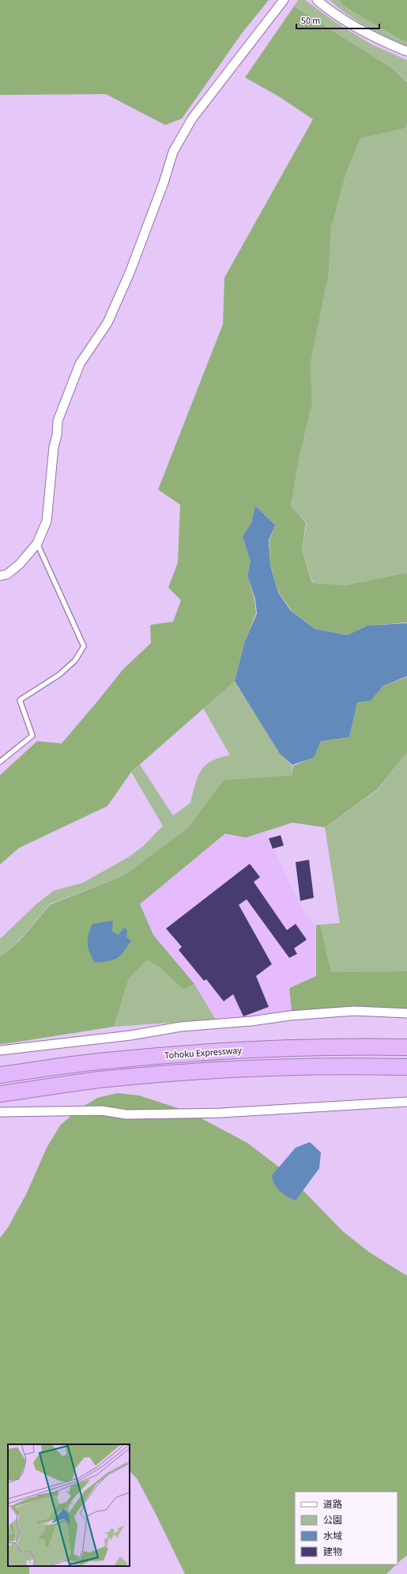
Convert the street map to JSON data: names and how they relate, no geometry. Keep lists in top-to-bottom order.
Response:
{
  "streets": {
    "highway": ["Tohoku Expressway"]
  },
  "legend": [
    "道路",
    "公園",
    "水域",
    "建物"
  ],
  "scale_bar": "50 m"
}
